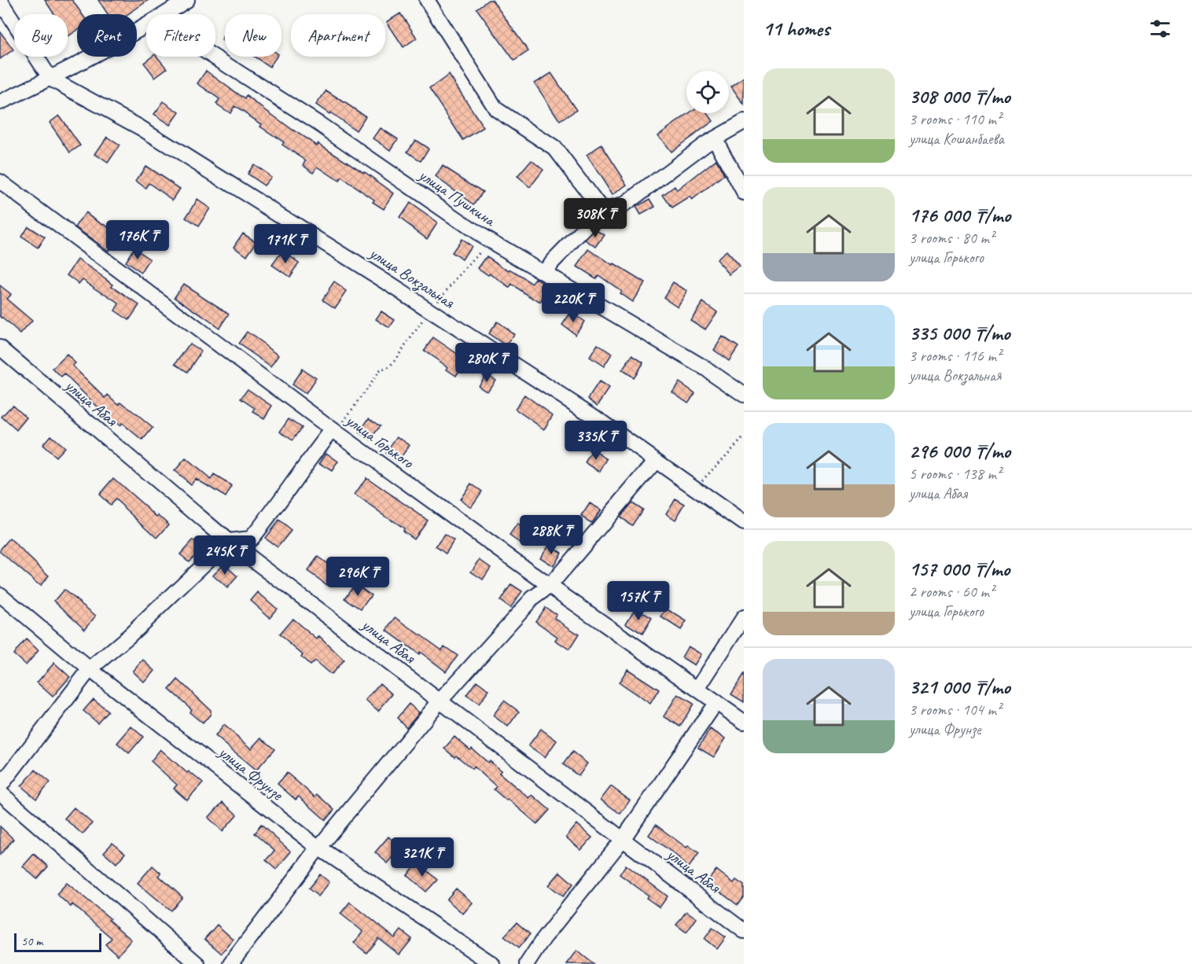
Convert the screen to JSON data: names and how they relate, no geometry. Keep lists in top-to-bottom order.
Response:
{
  "streets": {
    "street": [
      "улица Пушкина",
      "улица Вокзальная",
      "улица Абая",
      "улица Горького",
      "улица Фрунзе"
    ]
  },
  "scale_bar": "50 m",
  "page": {
    "heading": "11 homes",
    "chip": [
      "Buy",
      "Rent",
      "Filters",
      "New",
      "Apartment"
    ],
    "list": [
      {
        "name": "308 000 ₸/mo",
        "note": "3 rooms · 110 m² · улица Кошанбаева"
      },
      {
        "name": "176 000 ₸/mo",
        "note": "3 rooms · 80 m² · улица Горького"
      },
      {
        "name": "335 000 ₸/mo",
        "note": "3 rooms · 116 m² · улица Вокзальная"
      },
      {
        "name": "296 000 ₸/mo",
        "note": "5 rooms · 138 m² · улица Абая"
      },
      {
        "name": "157 000 ₸/mo",
        "note": "2 rooms · 60 m² · улица Горького"
      },
      {
        "name": "321 000 ₸/mo",
        "note": "3 rooms · 104 m² · улица Фрунзе"
      }
    ],
    "price": [
      "308K ₸",
      "176K ₸",
      "171K ₸",
      "220K ₸",
      "280K ₸",
      "335K ₸",
      "288K ₸",
      "245K ₸",
      "296K ₸",
      "157K ₸",
      "321K ₸"
    ],
    "scale": "50 m"
  }
}
